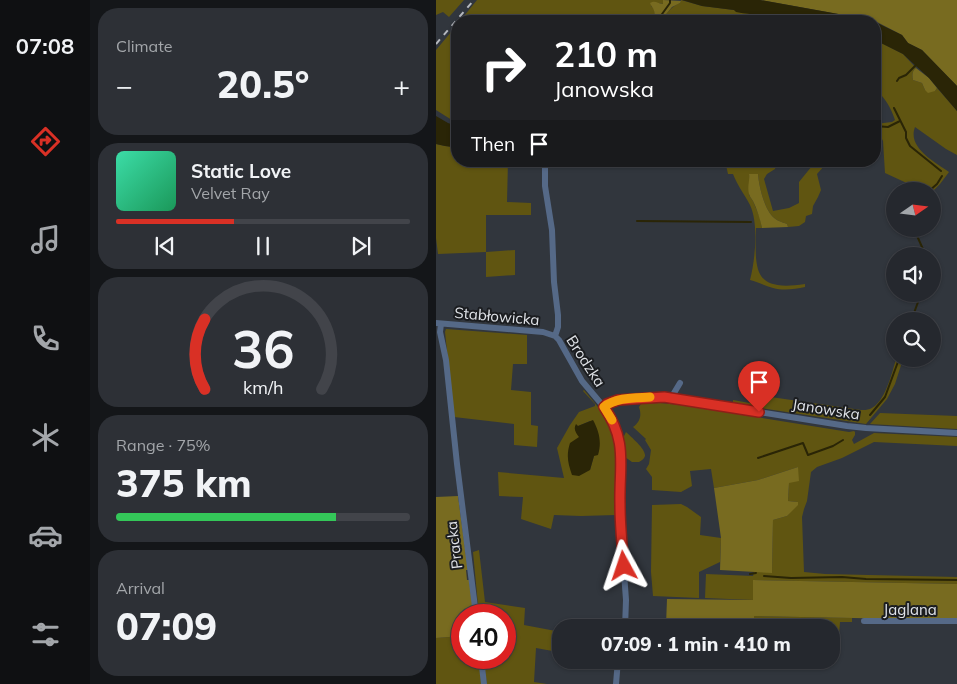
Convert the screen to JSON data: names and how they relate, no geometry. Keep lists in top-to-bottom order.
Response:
{
  "streets": {
    "street": [
      "Stabłowicka",
      "Brodzka",
      "Janowska",
      "Pracka",
      "Jaglana"
    ]
  },
  "crossings": [
    ["Stabłowicka", "Brodzka"],
    ["Stabłowicka", "Pracka"],
    ["Brodzka", "Janowska"]
  ],
  "north": "right",
  "page": {
    "tabs": "07:08",
    "tile": [
      "Climate",
      ["Range · 75%", "375 km"],
      ["Arrival", "07:09"]
    ],
    "turn": ["210 m", "Janowska"],
    "heat": ["−", "20.5°", "+"],
    "then": "Then",
    "song": ["Static Love", "Velvet Ray"],
    "limit": "40",
    "trip": "07:09 · 1 min · 410 m",
    "gauge": ["36", "km/h"]
  }
}
